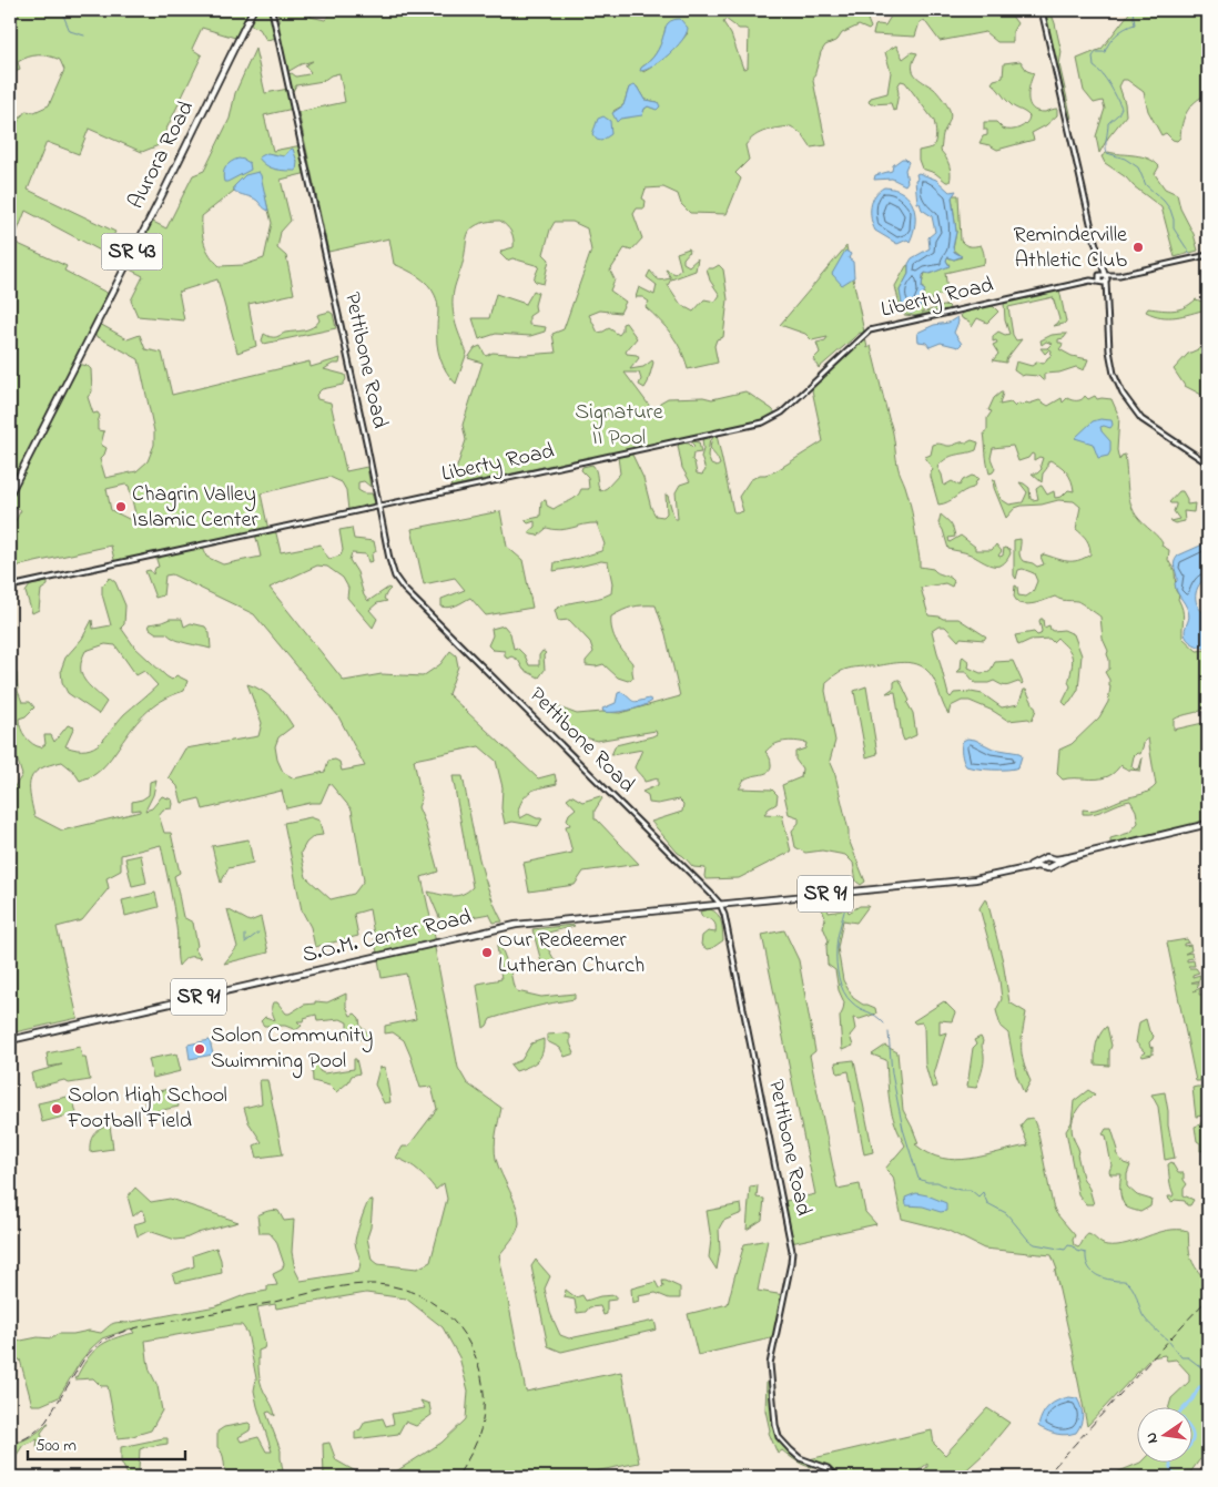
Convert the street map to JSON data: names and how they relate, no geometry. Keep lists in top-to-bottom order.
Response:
{
  "streets": {
    "main road": [
      "Aurora Road",
      "SR 43",
      "SR 91",
      "S.O.M. Center Road"
    ],
    "street": ["Liberty Road", "Pettibone Road"]
  },
  "crossings": [
    ["Liberty Road", "Pettibone Road"],
    ["Pettibone Road", "S.O.M. Center Road"],
    ["SR 91", "S.O.M. Center Road"]
  ],
  "parks": ["Signature II Pool"],
  "places": [
    "Reminderville Athletic Club",
    "Chagrin Valley Islamic Center",
    "Our Redeemer Lutheran Church",
    "Solon Community Swimming Pool",
    "Solon High School Football Field"
  ],
  "scale_bar": "500 m",
  "north": "left"
}
